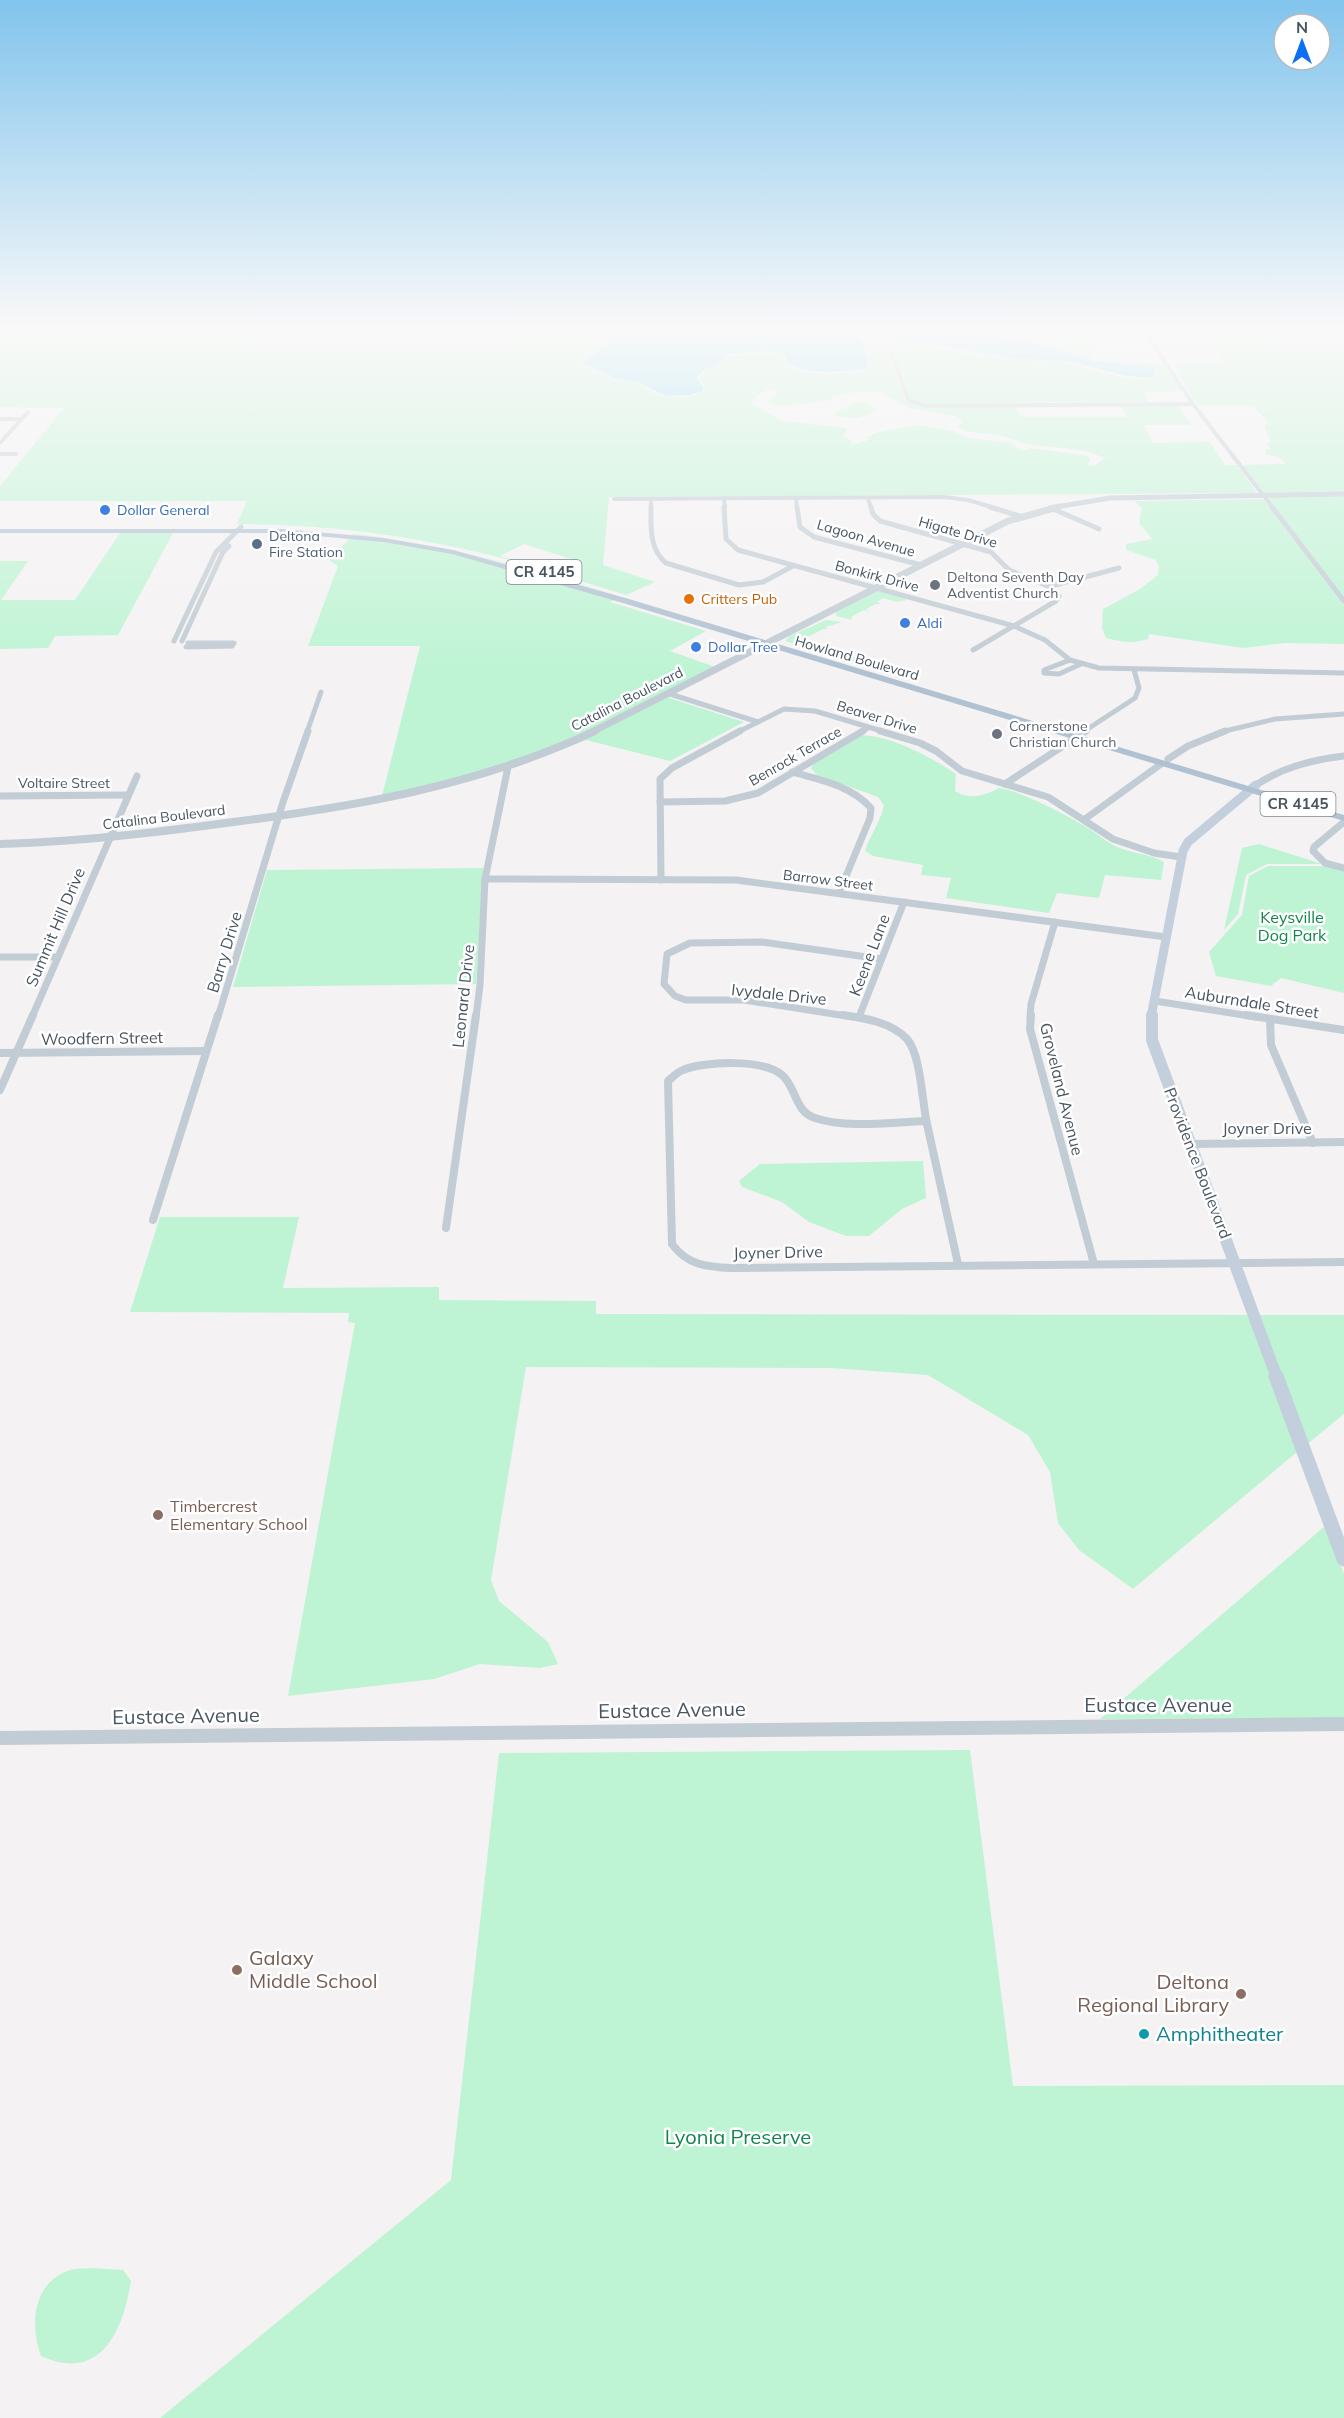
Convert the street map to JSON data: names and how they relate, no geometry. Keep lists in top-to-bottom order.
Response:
{
  "streets": {
    "main road": ["CR 4145", "Howland Boulevard", "Providence Boulevard"],
    "street": [
      "Higate Drive",
      "Lagoon Avenue",
      "Bonkirk Drive",
      "Catalina Boulevard",
      "Beaver Drive",
      "Benrock Terrace",
      "Voltaire Street",
      "Barrow Street",
      "Summit Hill Drive",
      "Barry Drive",
      "Keene Lane",
      "Ivydale Drive",
      "Leonard Drive",
      "Auburndale Street",
      "Woodfern Street",
      "Groveland Avenue",
      "Joyner Drive",
      "Eustace Avenue"
    ]
  },
  "crossings": [
    ["Higate Drive", "Catalina Boulevard"],
    ["Lagoon Avenue", "Catalina Boulevard"],
    ["Bonkirk Drive", "Catalina Boulevard"],
    ["Howland Boulevard", "Catalina Boulevard"],
    ["Howland Boulevard", "Providence Boulevard"],
    ["Catalina Boulevard", "Summit Hill Drive"],
    ["Catalina Boulevard", "Barry Drive"],
    ["Catalina Boulevard", "Leonard Drive"],
    ["Beaver Drive", "Benrock Terrace"],
    ["Beaver Drive", "Barrow Street"],
    ["Beaver Drive", "Providence Boulevard"],
    ["Voltaire Street", "Summit Hill Drive"],
    ["Barrow Street", "Keene Lane"],
    ["Barrow Street", "Leonard Drive"],
    ["Barrow Street", "Groveland Avenue"],
    ["Barrow Street", "Providence Boulevard"],
    ["Summit Hill Drive", "Woodfern Street"],
    ["Barry Drive", "Woodfern Street"],
    ["Keene Lane", "Ivydale Drive"],
    ["Ivydale Drive", "Joyner Drive"],
    ["Auburndale Street", "Providence Boulevard"],
    ["Groveland Avenue", "Joyner Drive"],
    ["Joyner Drive", "Providence Boulevard"]
  ],
  "parks": ["Keysville Dog Park", "Lyonia Preserve"],
  "places": [
    "Dollar General",
    "Deltona Fire Station",
    "Deltona Seventh Day Adventist Church",
    "Critters Pub",
    "Aldi",
    "Dollar Tree",
    "Cornerstone Christian Church",
    "Timbercrest Elementary School",
    "Galaxy Middle School",
    "Deltona Regional Library",
    "Amphitheater"
  ],
  "north": "top"
}
